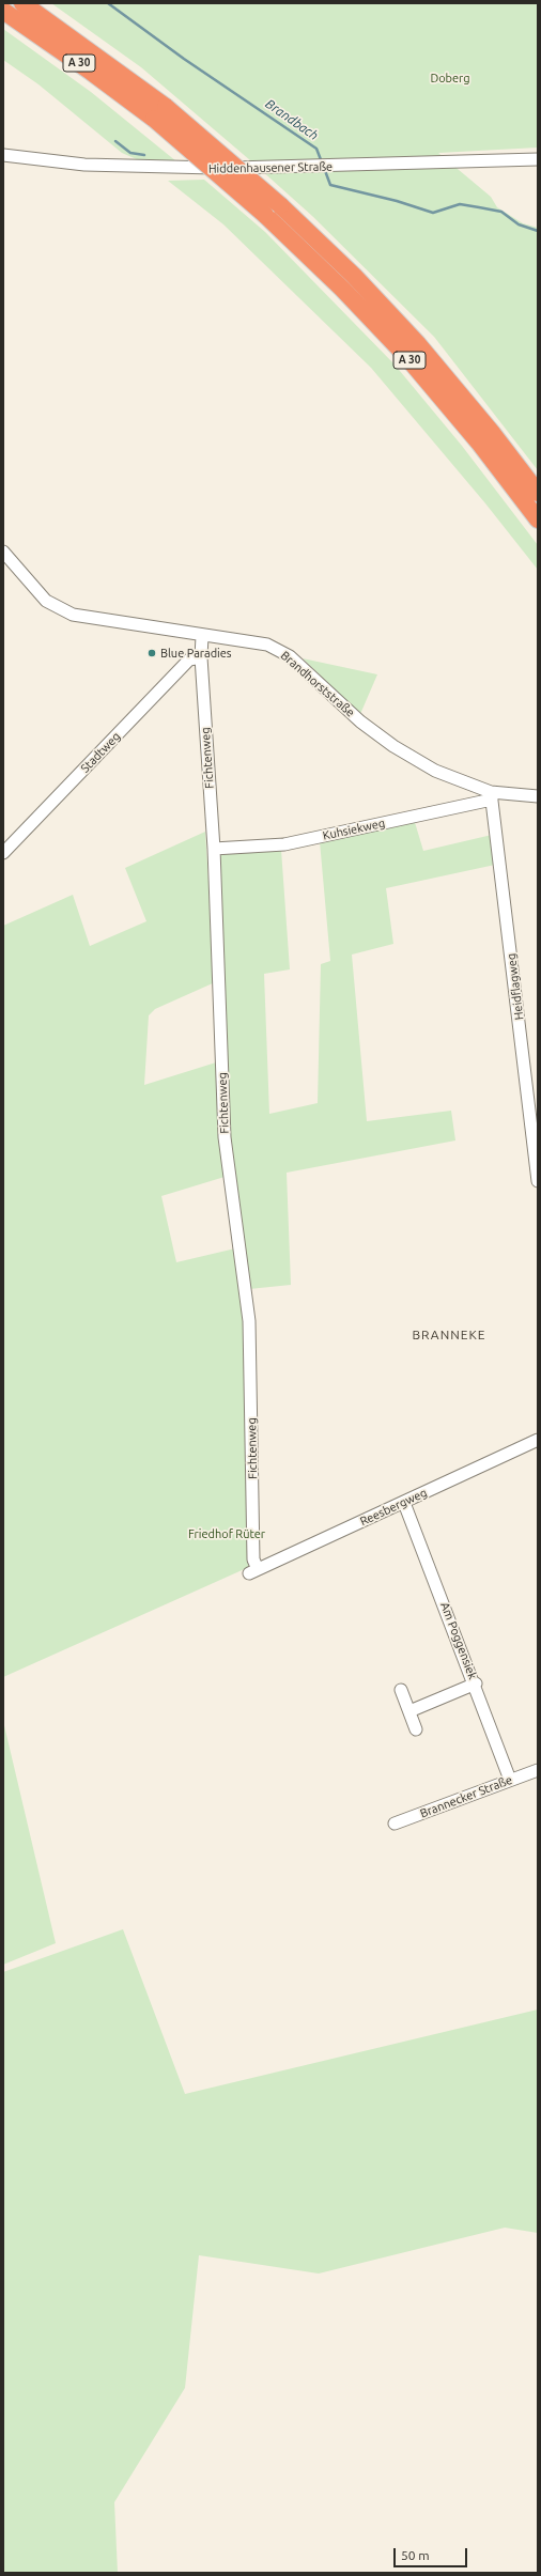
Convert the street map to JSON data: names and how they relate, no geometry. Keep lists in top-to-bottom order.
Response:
{
  "streets": {
    "highway": ["A 30"],
    "street": [
      "Hiddenhausener Straße",
      "Brandhorststraße",
      "Stadtweg",
      "Fichtenweg",
      "Kuhsiekweg",
      "Heidflagweg",
      "Reesbergweg",
      "Am Poggensiek",
      "Brannecker Straße"
    ]
  },
  "crossings": [
    ["Brandhorststraße", "Fichtenweg"],
    ["Brandhorststraße", "Kuhsiekweg"],
    ["Brandhorststraße", "Heidflagweg"],
    ["Stadtweg", "Fichtenweg"],
    ["Fichtenweg", "Kuhsiekweg"],
    ["Fichtenweg", "Reesbergweg"],
    ["Kuhsiekweg", "Heidflagweg"],
    ["Reesbergweg", "Am Poggensiek"],
    ["Am Poggensiek", "Brannecker Straße"]
  ],
  "districts": ["BRANNEKE"],
  "water": ["Brandbach"],
  "parks": ["Doberg", "Friedhof Rüter"],
  "places": ["Blue Paradies"],
  "scale_bar": "50 m"
}
